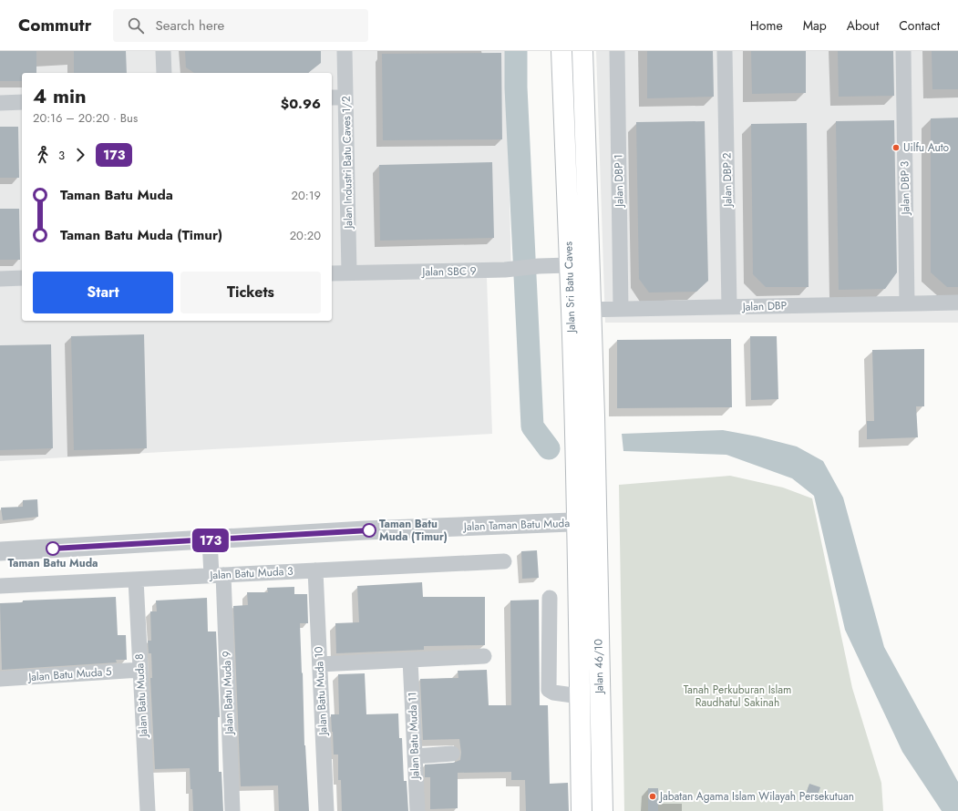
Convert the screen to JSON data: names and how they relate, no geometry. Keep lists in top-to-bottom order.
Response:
{
  "streets": {
    "main road": ["Jalan Sri Batu Caves", "Jalan 46/10"],
    "street": [
      "Jalan Industri Batu Caves 1/2",
      "Jalan DBP 2",
      "Jalan DBP 1",
      "Jalan DBP 3",
      "Jalan SBC 9",
      "Jalan DBP",
      "Jalan Taman Batu Muda",
      "Jalan Batu Muda 3",
      "Jalan Batu Muda 5",
      "Jalan Batu Muda 10",
      "Jalan Batu Muda 9",
      "Jalan Batu Muda 8",
      "Jalan Batu Muda 11"
    ]
  },
  "crossings": [
    ["Jalan Industri Batu Caves 1/2", "Jalan SBC 9"],
    ["Jalan DBP 2", "Jalan DBP"],
    ["Jalan DBP 1", "Jalan DBP"],
    ["Jalan DBP 3", "Jalan DBP"],
    ["Jalan SBC 9", "Jalan Sri Batu Caves"],
    ["Jalan Sri Batu Caves", "Jalan DBP"],
    ["Jalan Sri Batu Caves", "Jalan Taman Batu Muda"],
    ["Jalan Sri Batu Caves", "Jalan 46/10"],
    ["Jalan Taman Batu Muda", "Jalan 46/10"],
    ["Jalan Taman Batu Muda", "Jalan Batu Muda 9"],
    ["Jalan Batu Muda 3", "Jalan Batu Muda 10"],
    ["Jalan Batu Muda 3", "Jalan Batu Muda 9"],
    ["Jalan Batu Muda 3", "Jalan Batu Muda 8"],
    ["Jalan Batu Muda 5", "Jalan Batu Muda 8"]
  ],
  "parks": ["Tanah Perkuburan Islam Raudhatul Sakinah"],
  "places": [
    "Uilfu Auto",
    "Taman Batu Muda (Timur)",
    "Taman Batu Muda",
    "Jabatan Agama Islam Wilayah Persekutuan"
  ],
  "lines": ["bus line 173"],
  "page": {
    "header": "Commutr",
    "search": "Search here",
    "nav": [
      "Home",
      "Map",
      "About",
      "Contact"
    ],
    "on_map": "173",
    "heading": ["4 min", "20:16 – 20:20 · Bus", "$0.96"],
    "legs": ["3", "173"],
    "list": [
      {
        "name": "Taman Batu Muda",
        "value": "20:19"
      },
      {
        "name": "Taman Batu Muda (Timur)",
        "value": "20:20"
      }
    ],
    "buttons": ["Start", "Tickets"]
  }
}
